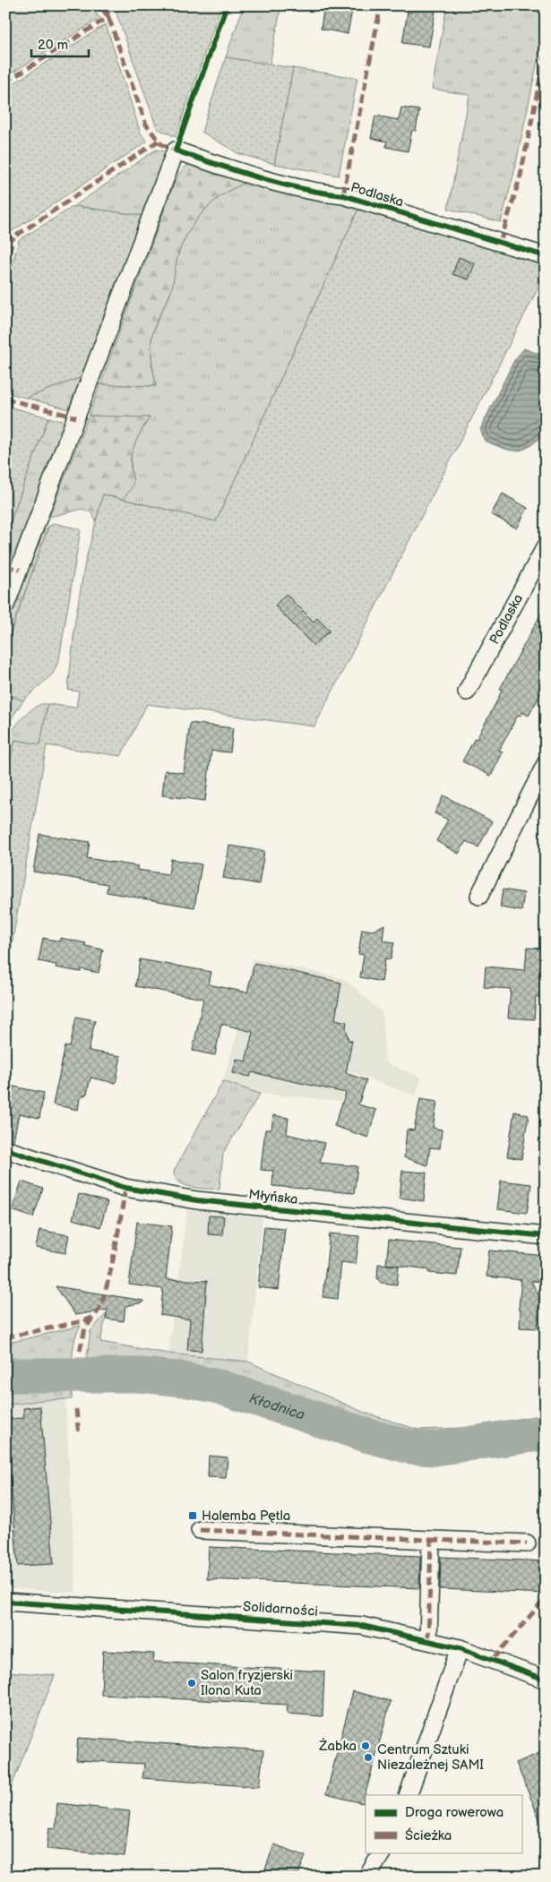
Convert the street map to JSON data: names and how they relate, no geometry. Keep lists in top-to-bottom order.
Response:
{
  "streets": {
    "street": ["Podlaska", "Młyńska", "Solidarności"]
  },
  "water": ["Kłodnica"],
  "places": {
    "transit": ["Halemba Pętla"],
    "other": ["Salon fryzjerski Ilona Kuta", "Żabka", "Centrum Sztuki Niezależnej SAMI"]
  },
  "legend": ["Droga rowerowa", "Ścieżka"],
  "scale_bar": "20 m"
}
